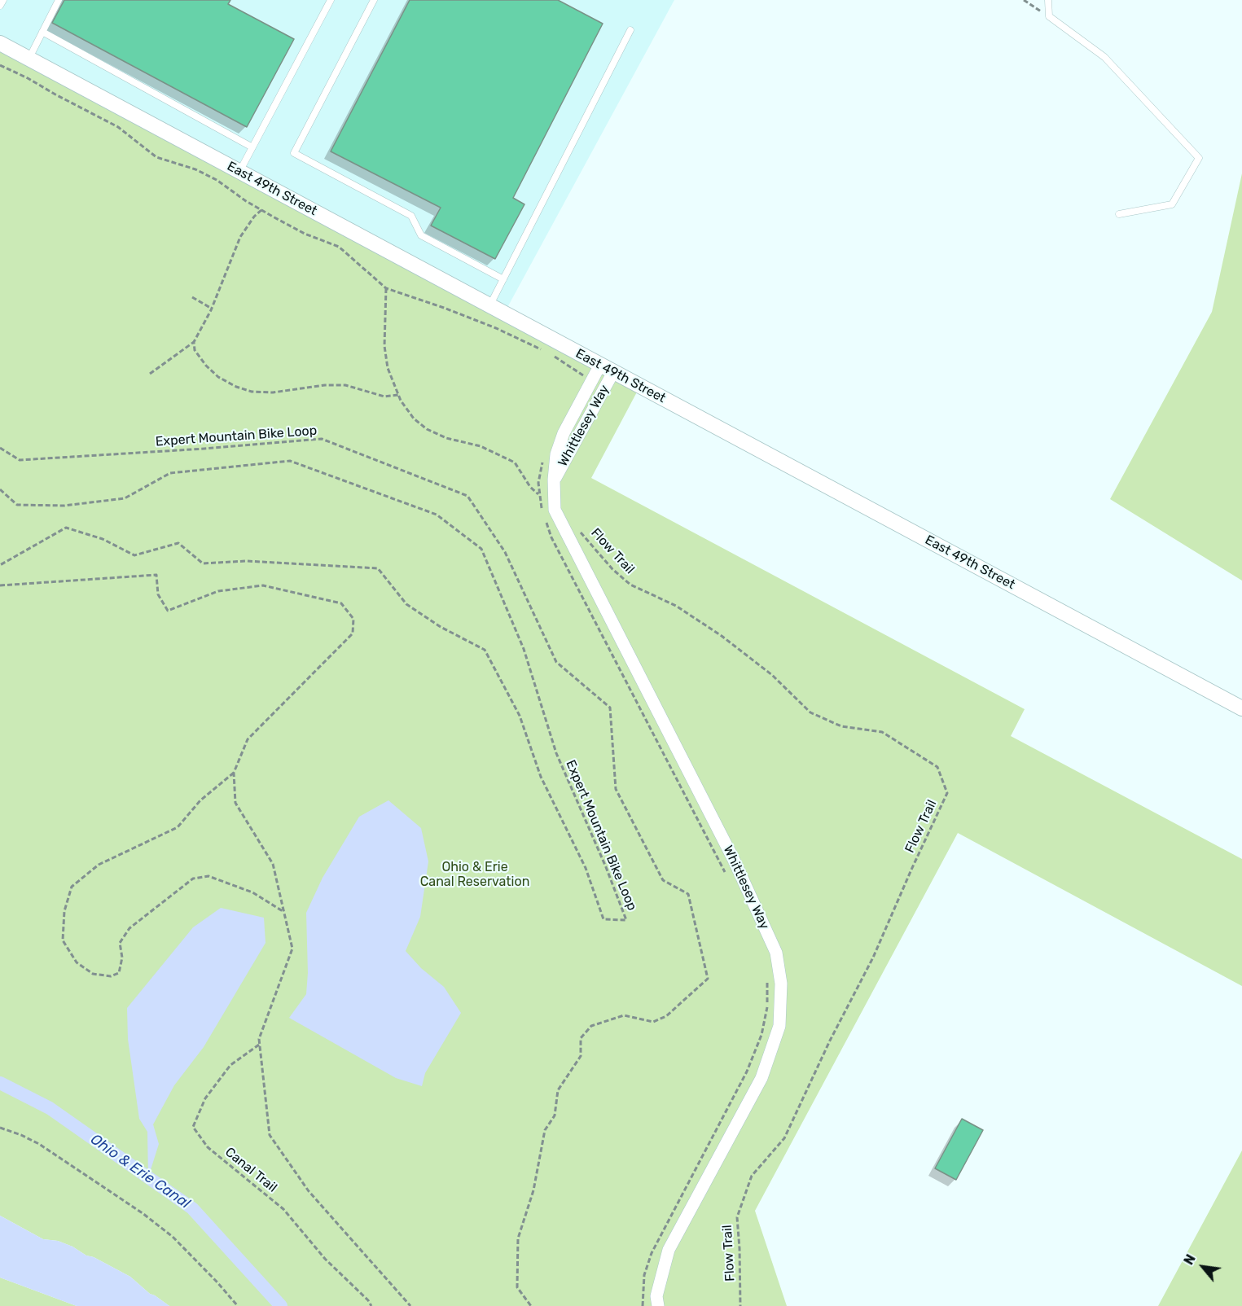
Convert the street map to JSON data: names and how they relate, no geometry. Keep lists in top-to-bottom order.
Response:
{
  "streets": {
    "street": ["East 49th Street", "Whittlesey Way"],
    "path": ["Expert Mountain Bike Loop", "Flow Trail", "Canal Trail"]
  },
  "crossings": [
    ["East 49th Street", "Whittlesey Way"],
    ["Whittlesey Way", "Flow Trail"]
  ],
  "water": ["Ohio & Erie Canal"],
  "parks": ["Ohio & Erie Canal Reservation"],
  "north": "top left"
}
